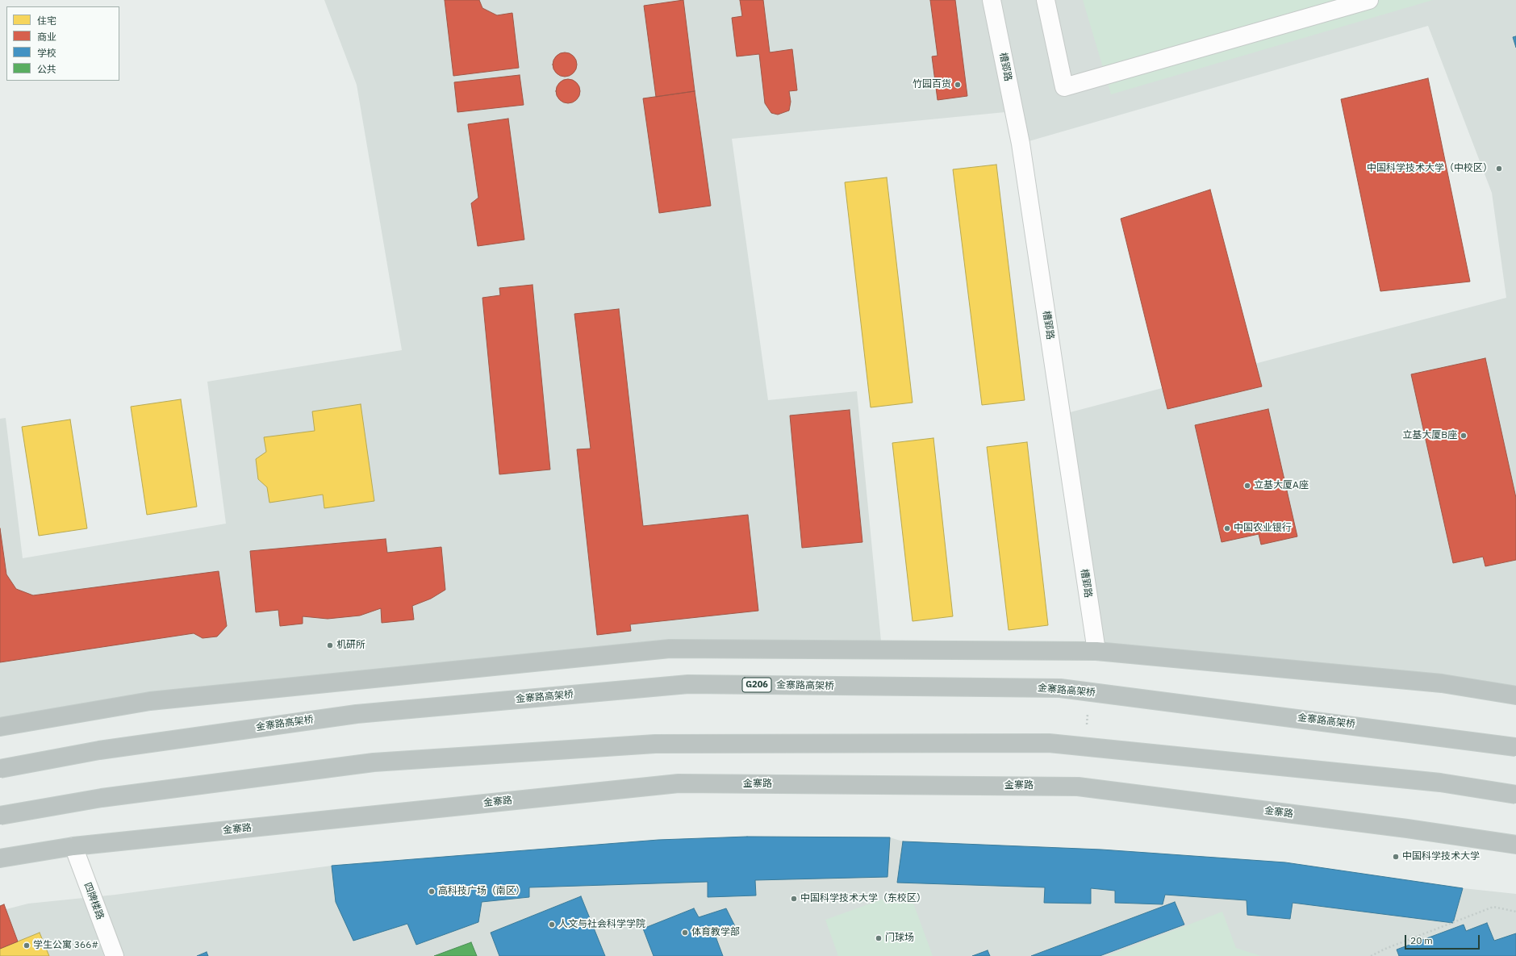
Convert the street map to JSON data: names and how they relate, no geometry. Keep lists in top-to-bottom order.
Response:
{
  "streets": {
    "highway": ["G206", "金寨路高架桥", "金寨路"],
    "street": ["槽郢路", "四牌楼路"]
  },
  "crossings": [
    ["金寨路", "四牌楼路"]
  ],
  "places": [
    "竹园百货",
    "中国科学技术大学（中校区）",
    "立基大厦B座",
    "立基大厦A座",
    "中国农业银行",
    "机研所",
    "中国科学技术大学",
    "高科技广场（南区）",
    "中国科学技术大学（东校区）",
    "人文与社会科学学院",
    "体育教学部",
    "门球场",
    "学生公寓 366#"
  ],
  "legend": [
    "住宅",
    "商业",
    "学校",
    "公共"
  ],
  "scale_bar": "20 m"
}
